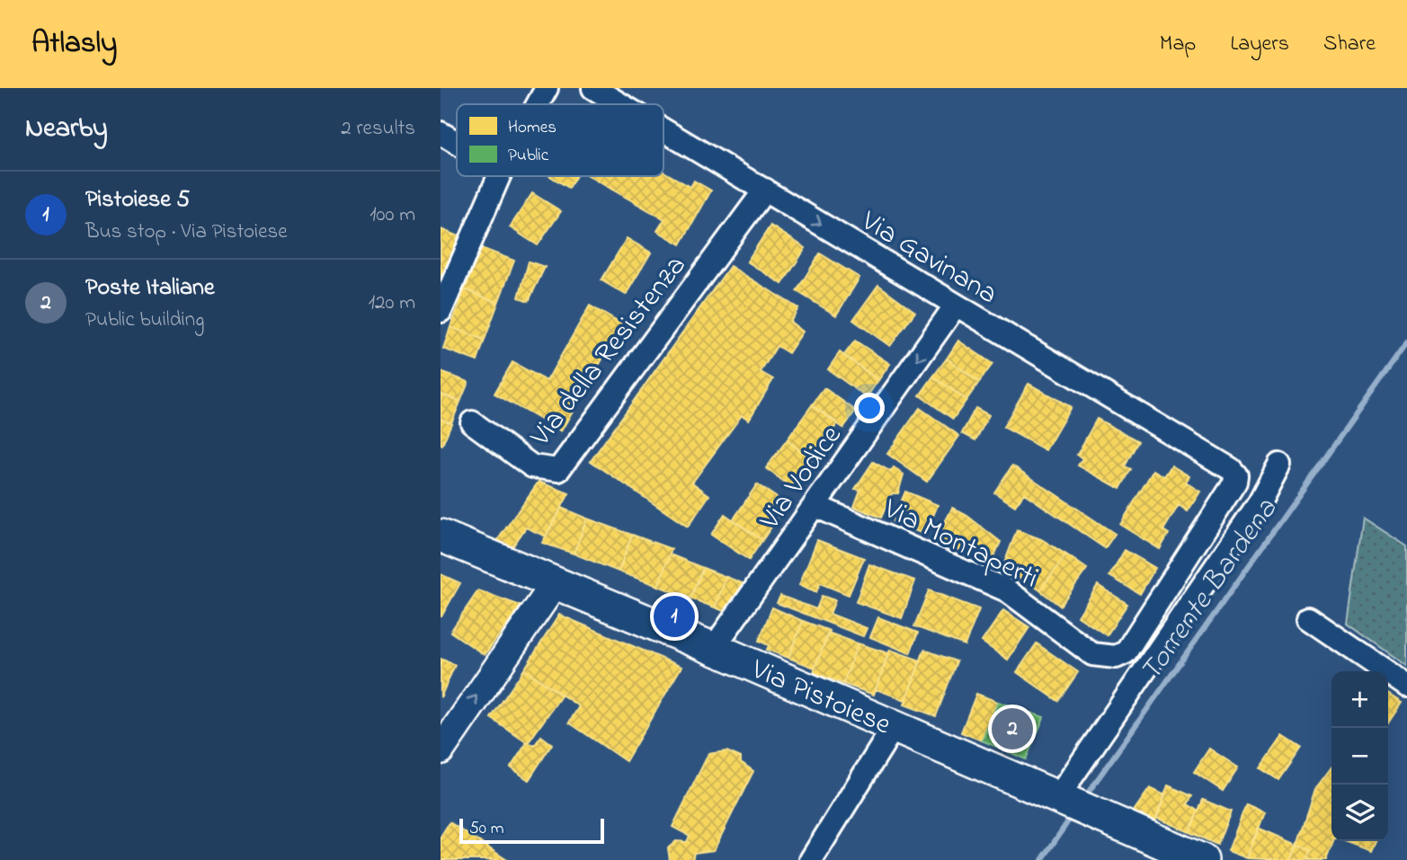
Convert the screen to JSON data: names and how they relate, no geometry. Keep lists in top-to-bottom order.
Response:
{
  "streets": {
    "main road": ["Via Pistoiese"],
    "street": [
      "Via Gavinana",
      "Via della Resistenza",
      "Via Vodice",
      "Via Montaperti"
    ]
  },
  "crossings": [
    ["Via Gavinana", "Via della Resistenza"],
    ["Via Gavinana", "Via Vodice"],
    ["Via Gavinana", "Via Montaperti"],
    ["Via Vodice", "Via Montaperti"],
    ["Via Vodice", "Via Pistoiese"]
  ],
  "one_way": ["Via Vodice"],
  "water": ["Torrente Bardena"],
  "legend": ["Homes", "Public"],
  "scale_bar": "50 m",
  "page": {
    "header": "Atlasly",
    "nav": ["Map", "Layers", "Share"],
    "heading": ["Nearby", "2 results"],
    "list": [
      {
        "mark": "1",
        "name": "Pistoiese 5",
        "note": "Bus stop · Via Pistoiese",
        "value": "100 m"
      },
      {
        "mark": "2",
        "name": "Poste Italiane",
        "note": "Public building",
        "value": "120 m"
      }
    ],
    "pins": ["1", "2"],
    "map_buttons": ["+", "−"],
    "scale": "50 m"
  }
}
